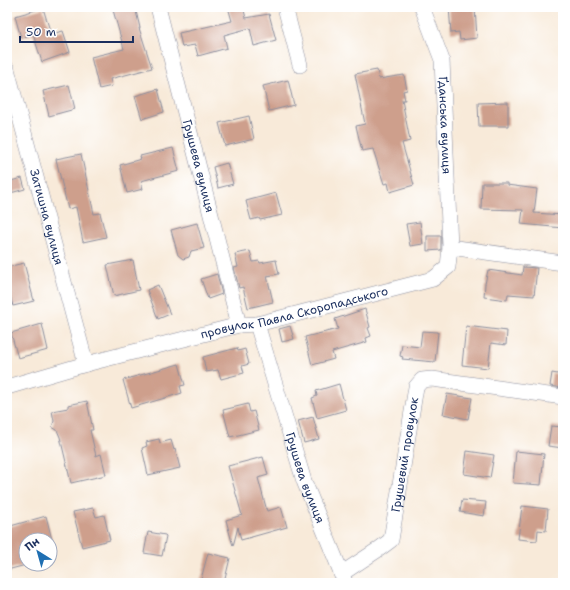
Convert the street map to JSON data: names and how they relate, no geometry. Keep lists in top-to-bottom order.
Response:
{
  "streets": {
    "street": [
      "Ґданська вулиця",
      "Грушева вулиця",
      "Затишна вулиця",
      "провулок Павла Скоропадського",
      "Грушевий провулок"
    ]
  },
  "crossings": [
    ["Ґданська вулиця", "провулок Павла Скоропадського"],
    ["Грушева вулиця", "провулок Павла Скоропадського"],
    ["Грушева вулиця", "Грушевий провулок"],
    ["Затишна вулиця", "провулок Павла Скоропадського"]
  ],
  "scale_bar": "50 m",
  "north": "top left"
}
